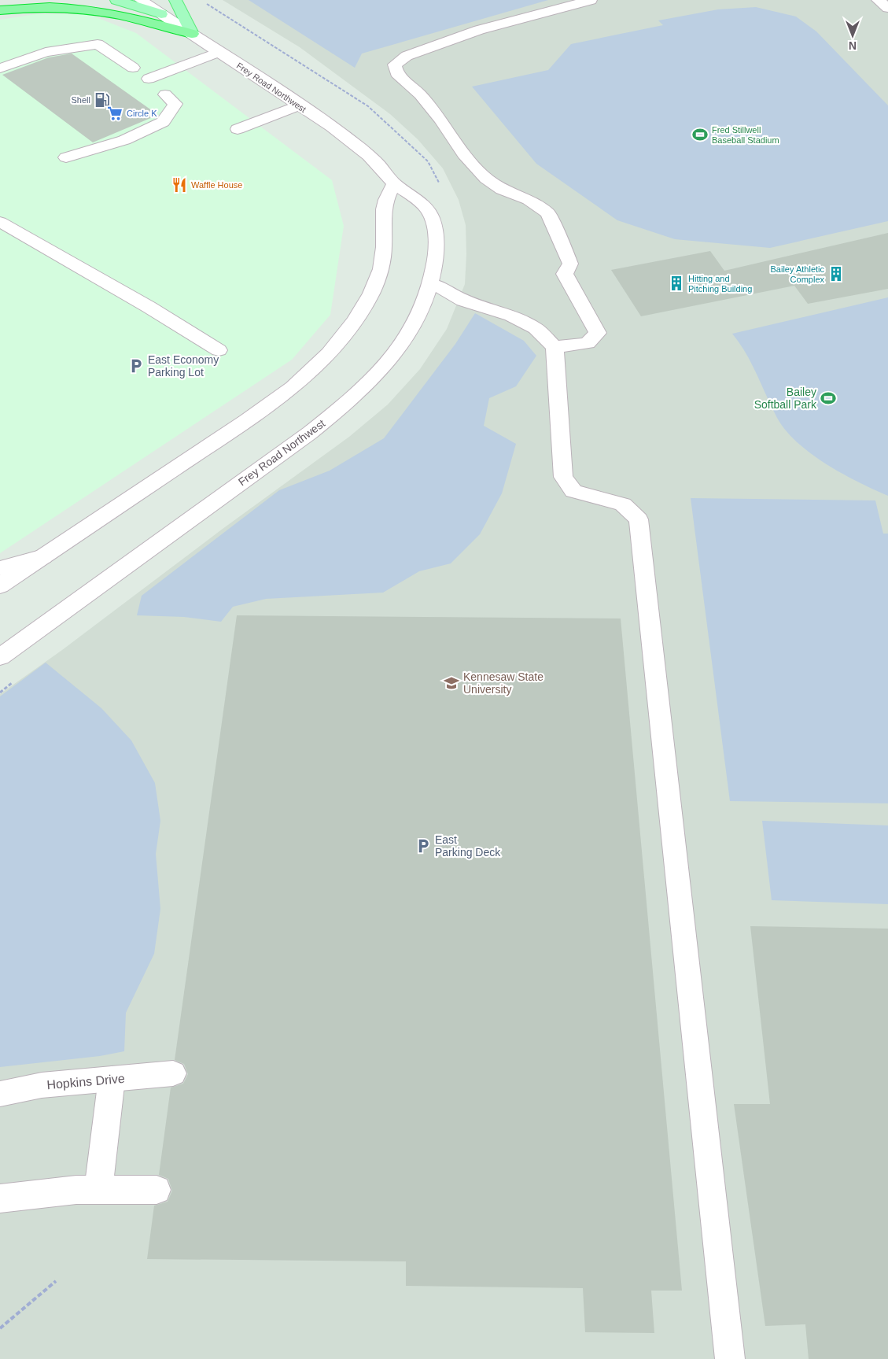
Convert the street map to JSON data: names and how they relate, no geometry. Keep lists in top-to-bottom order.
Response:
{
  "streets": {
    "main road": ["Frey Road Northwest", "Hopkins Drive"]
  },
  "places": {
    "fuel station": ["Shell"],
    "supermarket": ["Circle K"],
    "sports": ["Fred Stillwell Baseball Stadium", "Bailey Softball Park"],
    "restaurant": ["Waffle House"],
    "building": ["Bailey Athletic Complex", "Hitting and Pitching Building"],
    "parking": ["East Economy Parking Lot", "East Parking Deck"],
    "school or university": ["Kennesaw State University"]
  },
  "north": "bottom"
}
